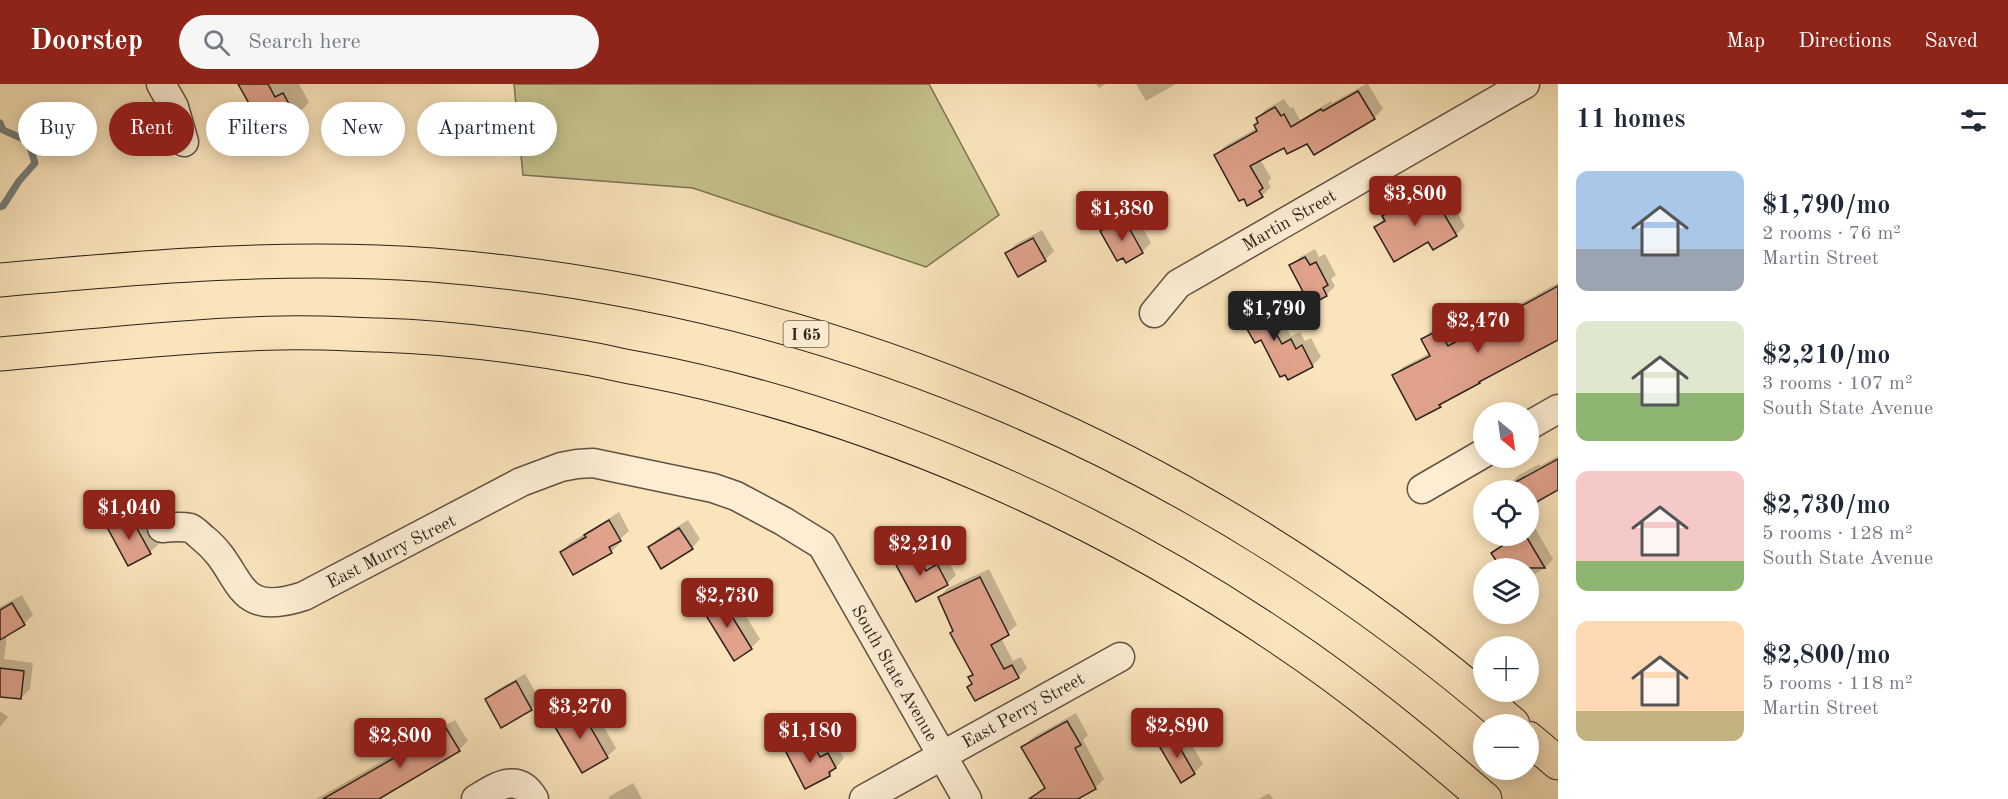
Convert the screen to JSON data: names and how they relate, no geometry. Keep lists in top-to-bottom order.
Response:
{
  "streets": {
    "highway": ["I 65"],
    "street": [
      "Martin Street",
      "East Murry Street",
      "South State Avenue",
      "East Perry Street"
    ]
  },
  "crossings": [
    ["East Murry Street", "South State Avenue"],
    ["South State Avenue", "East Perry Street"]
  ],
  "north": "bottom right",
  "page": {
    "header": "Doorstep",
    "search": "Search here",
    "nav": ["Map", "Directions", "Saved"],
    "heading": "11 homes",
    "chip": [
      "Buy",
      "Rent",
      "Filters",
      "New",
      "Apartment"
    ],
    "list": [
      {
        "name": "$1,790/mo",
        "note": "2 rooms · 76 m² · Martin Street"
      },
      {
        "name": "$2,210/mo",
        "note": "3 rooms · 107 m² · South State Avenue"
      },
      {
        "name": "$2,730/mo",
        "note": "5 rooms · 128 m² · South State Avenue"
      },
      {
        "name": "$2,800/mo",
        "note": "5 rooms · 118 m² · Martin Street"
      }
    ],
    "price": [
      "$3,800",
      "$1,380",
      "$1,790",
      "$2,470",
      "$1,040",
      "$2,210",
      "$2,730",
      "$3,270",
      "$2,890",
      "$1,180",
      "$2,800"
    ],
    "map_buttons": ["+", "−"]
  }
}
